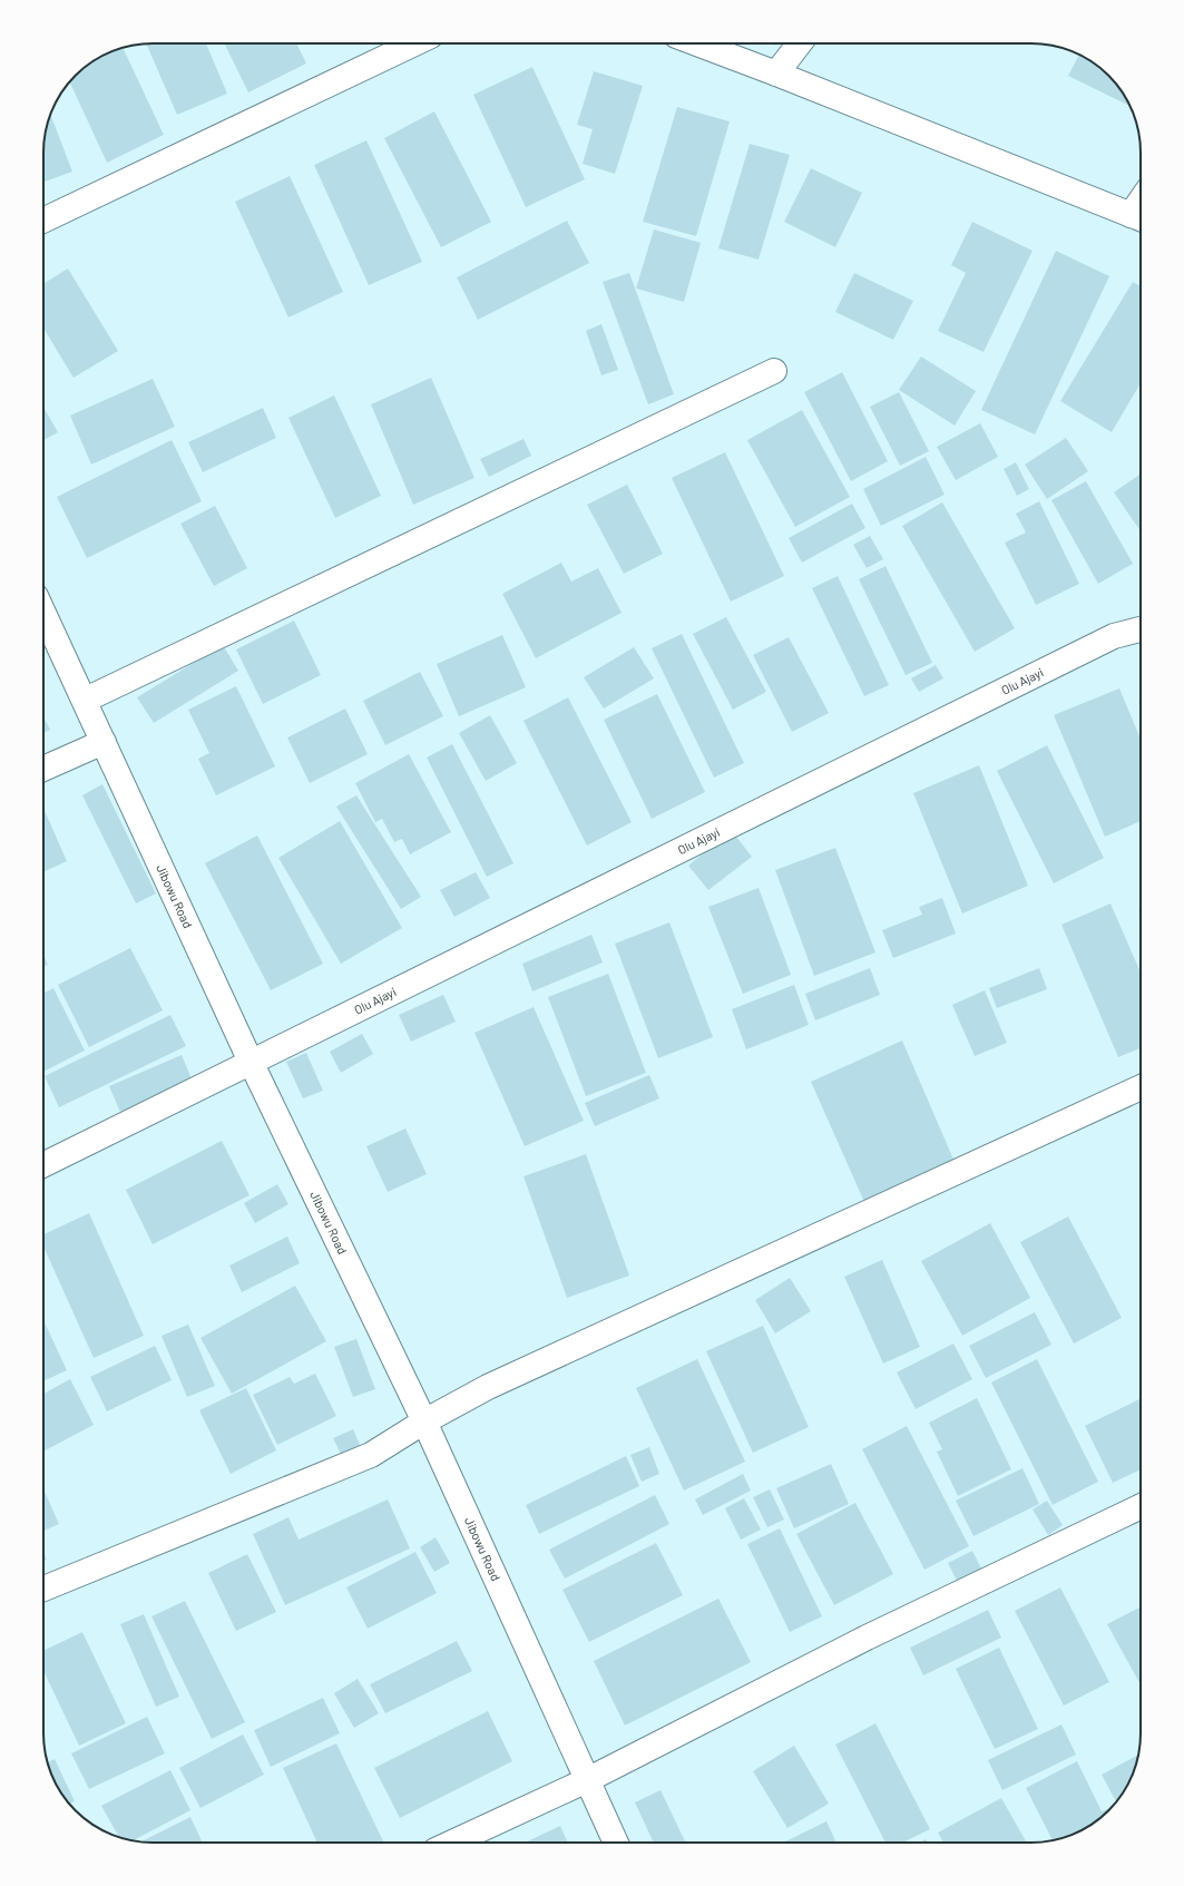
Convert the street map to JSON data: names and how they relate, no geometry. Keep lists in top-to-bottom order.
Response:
{
  "streets": {
    "street": ["Olu Ajayi", "Jibowu Road"]
  },
  "crossings": [
    ["Olu Ajayi", "Jibowu Road"]
  ]
}
